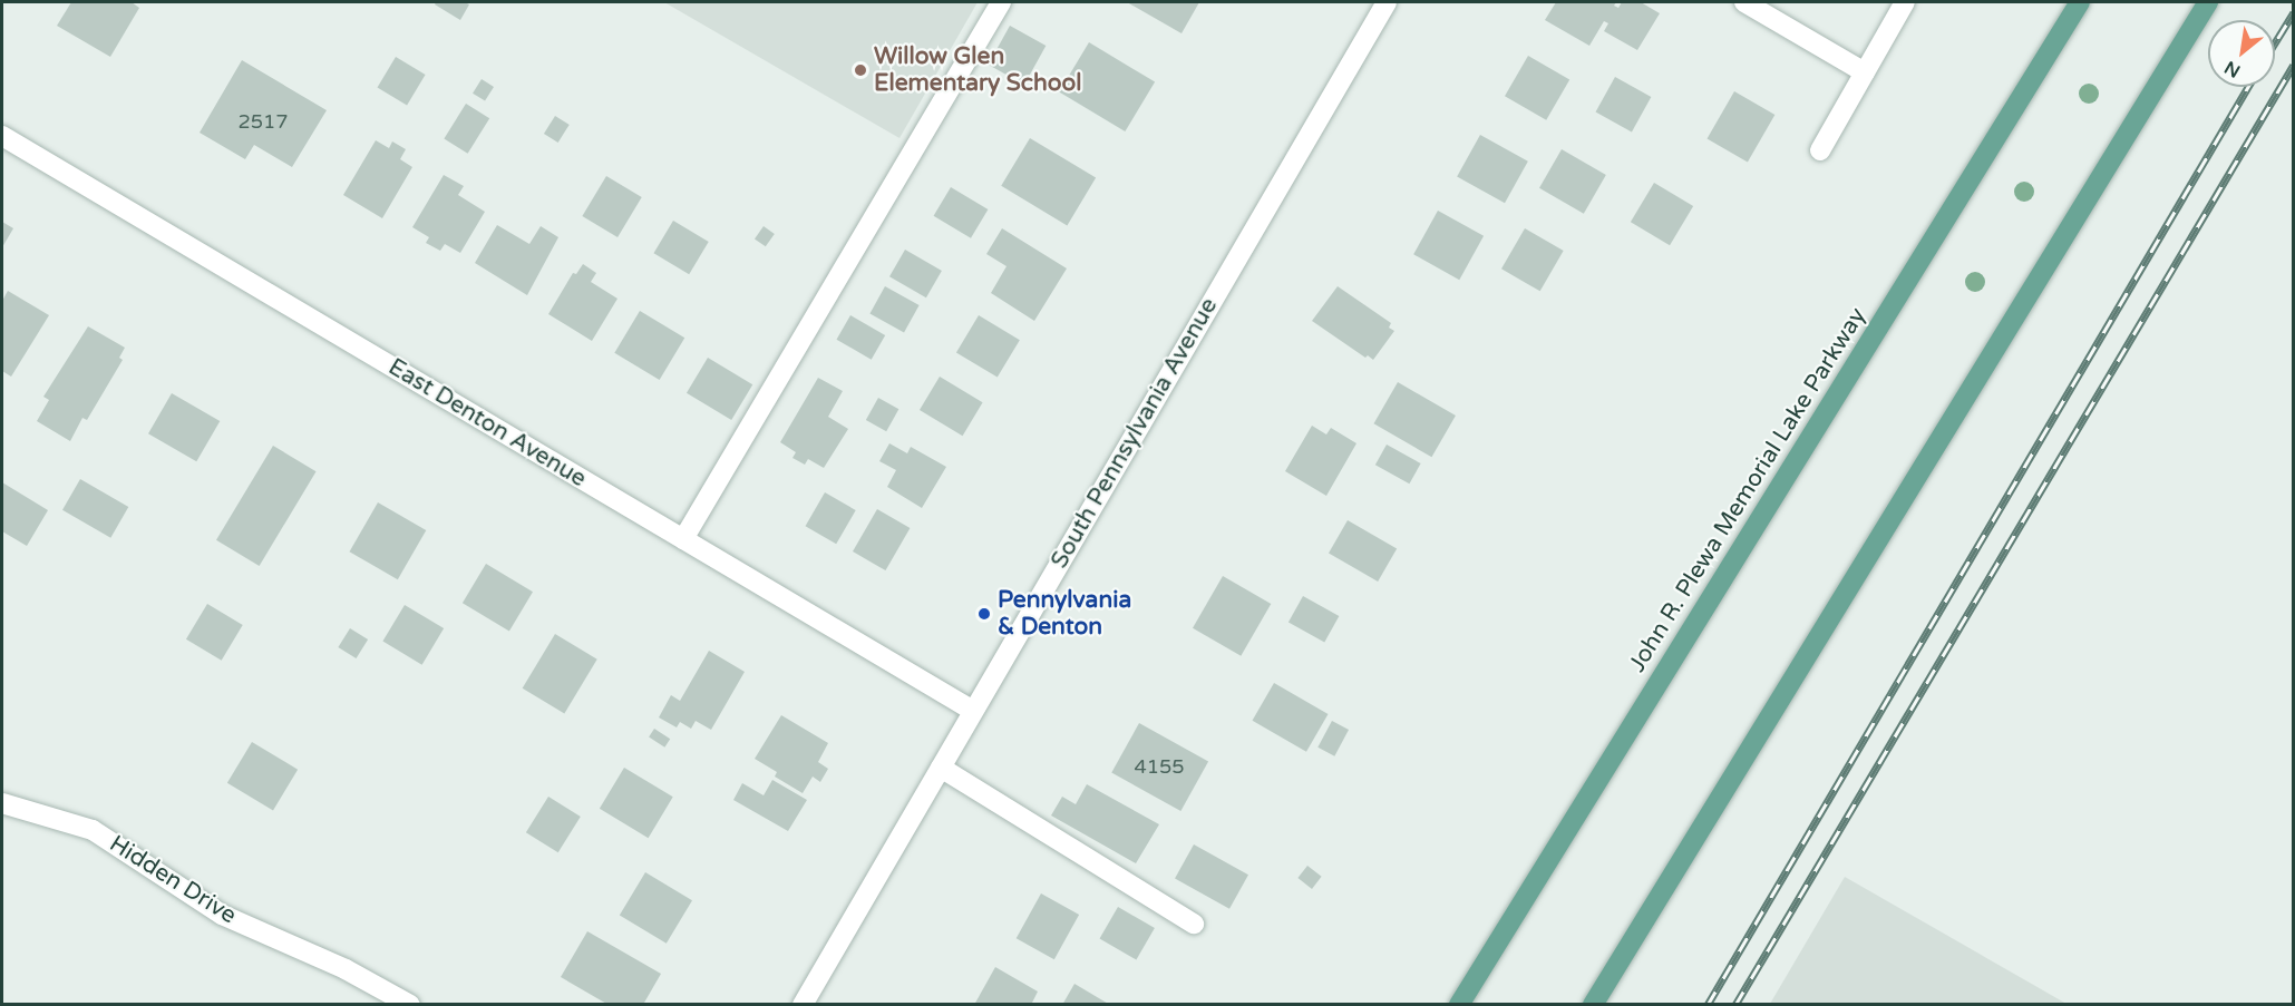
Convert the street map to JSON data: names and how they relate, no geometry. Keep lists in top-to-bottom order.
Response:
{
  "streets": {
    "main road": ["John R. Plewa Memorial Lake Parkway"],
    "street": ["East Denton Avenue", "South Pennsylvania Avenue", "Hidden Drive"]
  },
  "crossings": [
    ["East Denton Avenue", "South Pennsylvania Avenue"]
  ],
  "places": ["Willow Glen Elementary School", "Pennylvania & Denton"],
  "house_numbers": ["2517", "4155"],
  "north": "bottom left"
}
